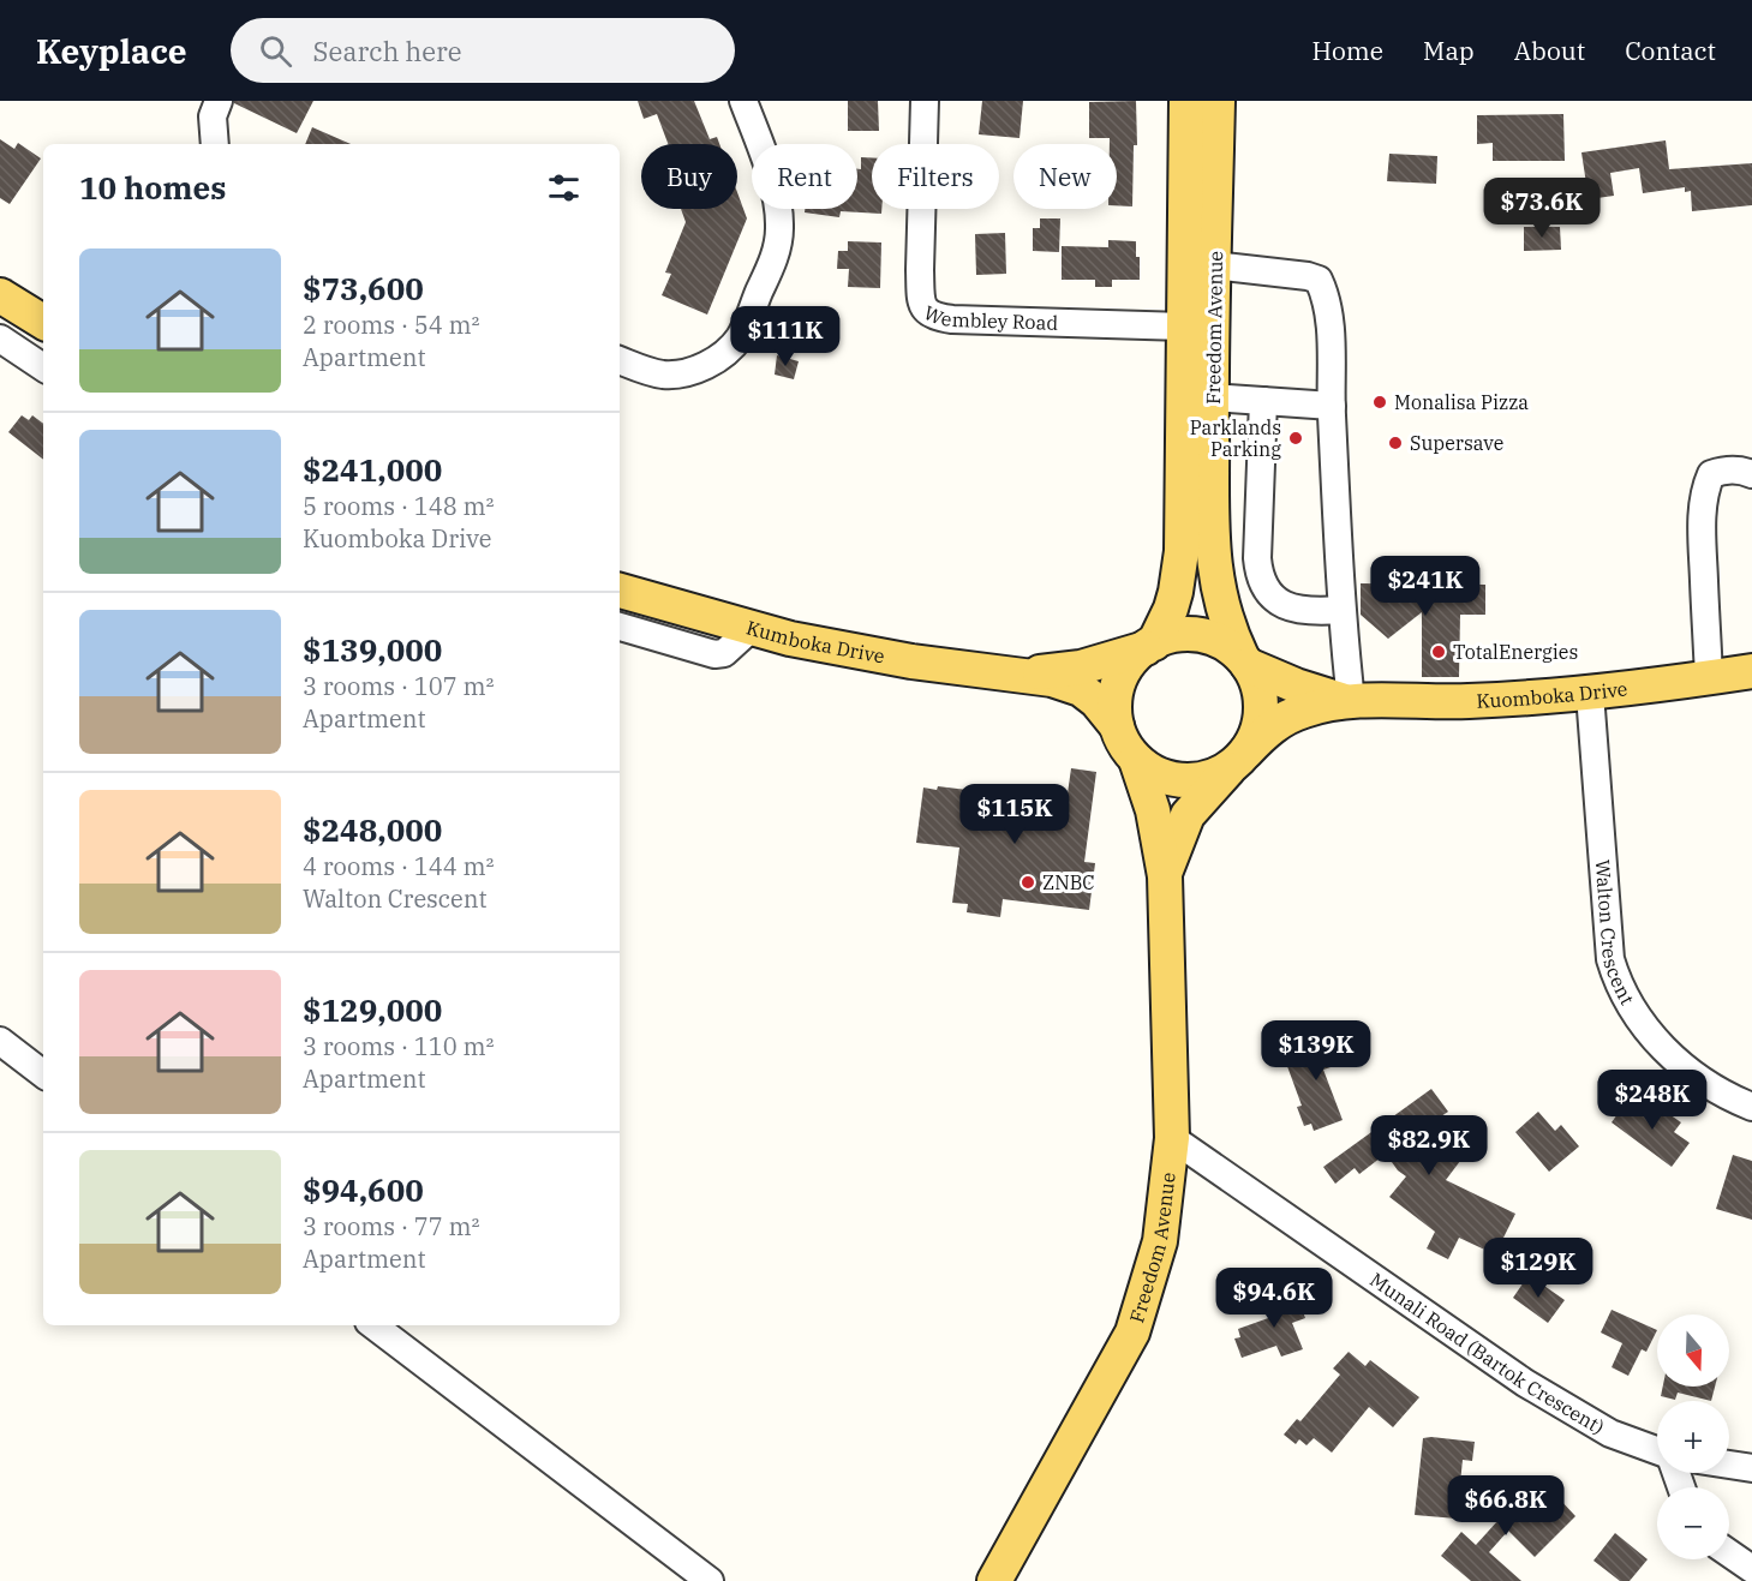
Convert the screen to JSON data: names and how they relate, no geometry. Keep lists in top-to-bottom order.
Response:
{
  "streets": {
    "main road": ["Freedom Avenue", "Kumboka Drive", "Kuomboka Drive"],
    "street": ["Wembley Road", "Walton Crescent", "Munali Road (Bartok Crescent)"]
  },
  "crossings": [
    ["Wembley Road", "Freedom Avenue"],
    ["Freedom Avenue", "Kumboka Drive"],
    ["Freedom Avenue", "Munali Road (Bartok Crescent)"],
    ["Kuomboka Drive", "Walton Crescent"]
  ],
  "places": [
    "Monalisa Pizza",
    "Parklands Parking",
    "Supersave",
    "TotalEnergies",
    "ZNBC"
  ],
  "north": "bottom",
  "page": {
    "header": "Keyplace",
    "search": "Search here",
    "nav": [
      "Home",
      "Map",
      "About",
      "Contact"
    ],
    "chip": [
      "Buy",
      "Rent",
      "Filters",
      "New"
    ],
    "heading": "10 homes",
    "price": [
      "$73.6K",
      "$111K",
      "$241K",
      "$115K",
      "$139K",
      "$248K",
      "$82.9K",
      "$129K",
      "$94.6K",
      "$66.8K"
    ],
    "list": [
      {
        "name": "$73,600",
        "note": "2 rooms · 54 m² · Apartment"
      },
      {
        "name": "$241,000",
        "note": "5 rooms · 148 m² · Kuomboka Drive"
      },
      {
        "name": "$139,000",
        "note": "3 rooms · 107 m² · Apartment"
      },
      {
        "name": "$248,000",
        "note": "4 rooms · 144 m² · Walton Crescent"
      },
      {
        "name": "$129,000",
        "note": "3 rooms · 110 m² · Apartment"
      },
      {
        "name": "$94,600",
        "note": "3 rooms · 77 m² · Apartment"
      }
    ],
    "map_buttons": ["+", "−"]
  }
}
